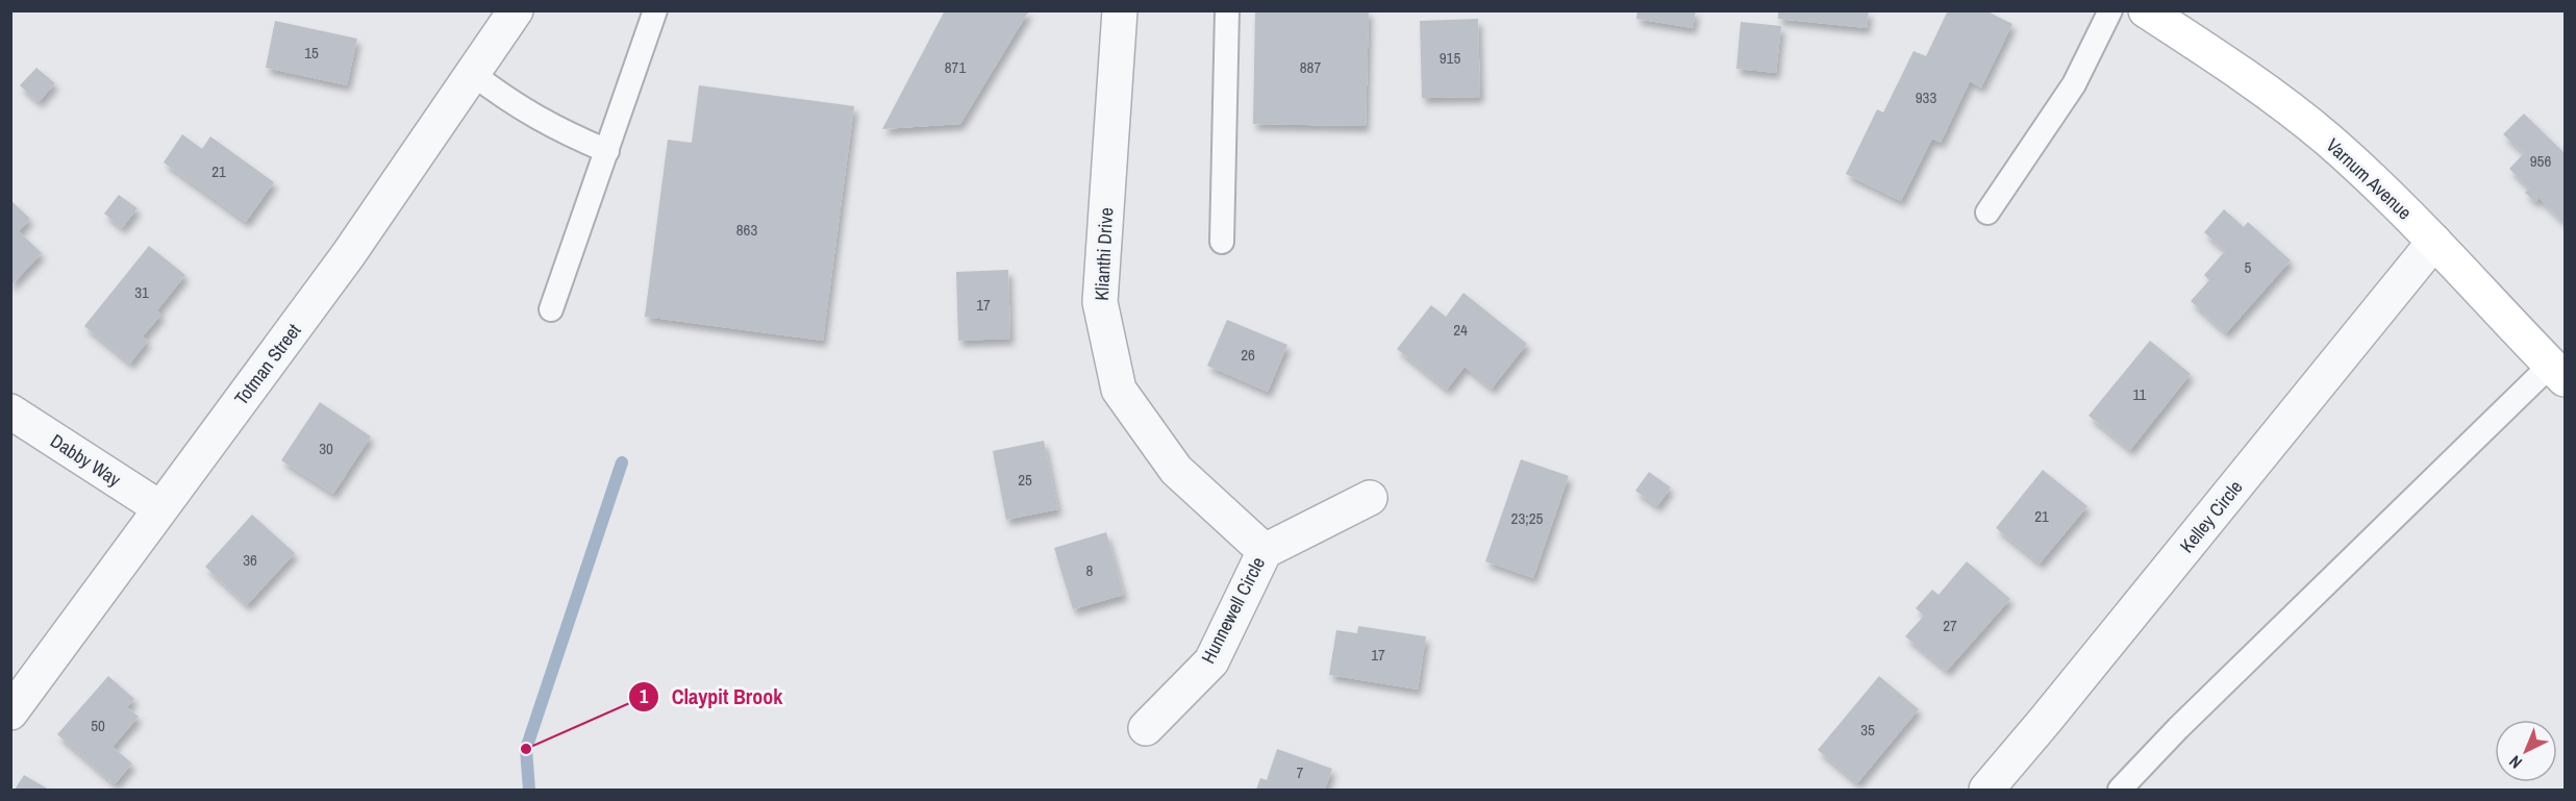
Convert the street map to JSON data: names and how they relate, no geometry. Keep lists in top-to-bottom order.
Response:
{
  "streets": {
    "main road": ["Varnum Avenue"],
    "street": [
      "Klianthi Drive",
      "Totman Street",
      "Dabby Way",
      "Kelley Circle",
      "Hunnewell Circle"
    ]
  },
  "crossings": [
    ["Varnum Avenue", "Kelley Circle"],
    ["Klianthi Drive", "Hunnewell Circle"],
    ["Totman Street", "Dabby Way"]
  ],
  "places": ["Claypit Brook"],
  "house_numbers": [
    "15",
    "915",
    "871",
    "887",
    "933",
    "956",
    "21",
    "863",
    "5",
    "31",
    "17",
    "24",
    "26",
    "11",
    "30",
    "25",
    "21",
    "23;25",
    "36",
    "8",
    "27",
    "17",
    "50",
    "35",
    "7"
  ],
  "north": "bottom left"
}
